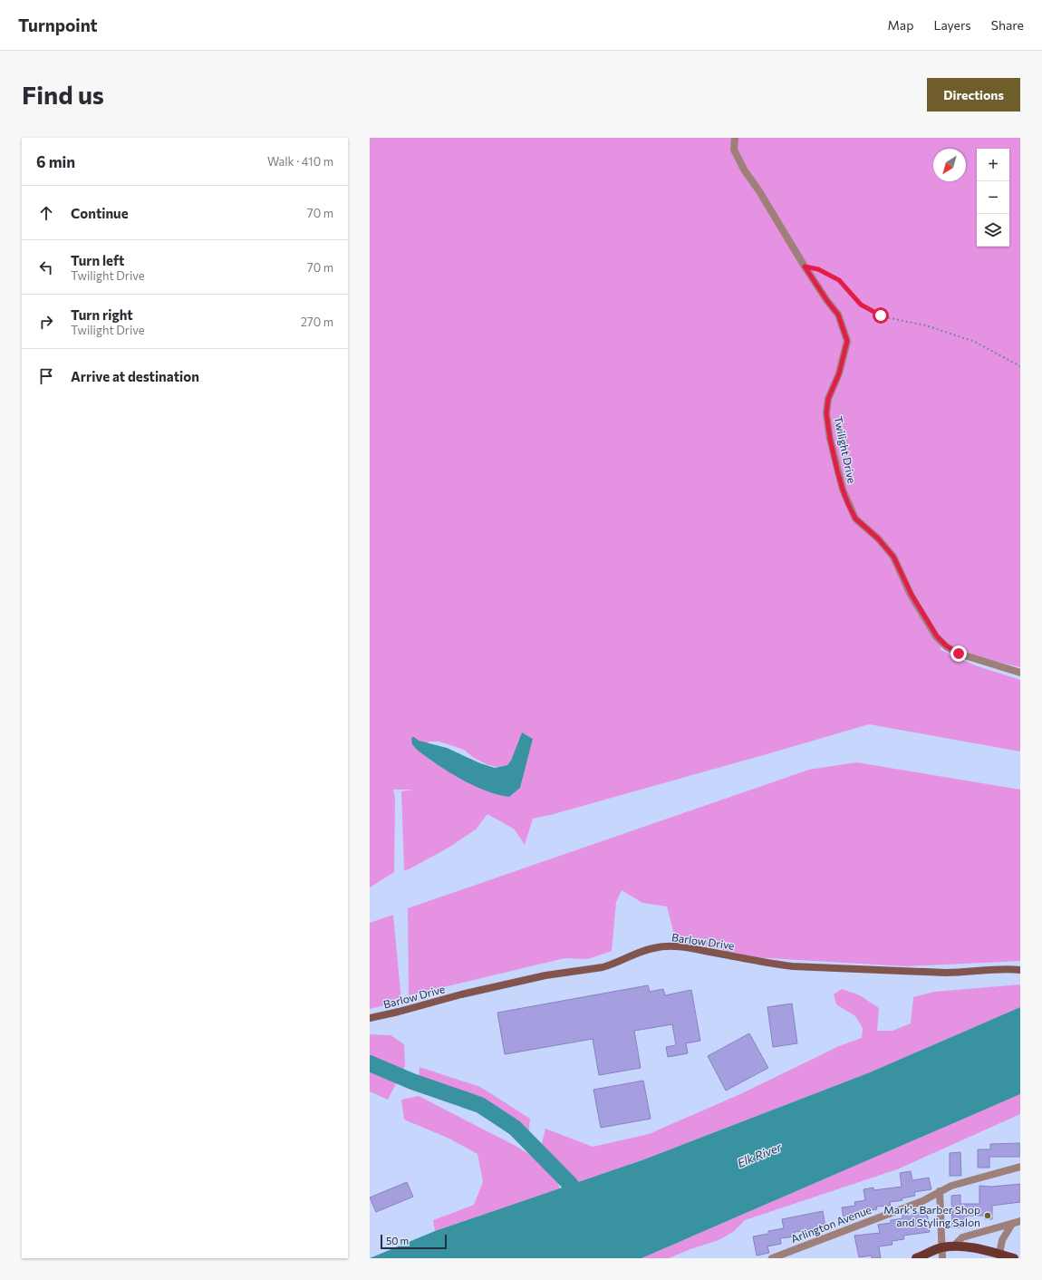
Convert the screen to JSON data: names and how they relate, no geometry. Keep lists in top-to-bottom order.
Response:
{
  "streets": {
    "street": ["Twilight Drive", "Barlow Drive", "Arlington Avenue"]
  },
  "water": ["Elk River"],
  "places": ["Mark's Barber Shop and Styling Salon"],
  "scale_bar": "50 m",
  "north": "bottom left",
  "page": {
    "header": "Turnpoint",
    "nav": ["Map", "Layers", "Share"],
    "buttons": "Directions",
    "title": "Find us",
    "heading": ["6 min", "Walk · 410 m"],
    "map_buttons": ["+", "−"],
    "list": [
      ["Continue", "70 m"],
      ["Turn left", "Twilight Drive", "70 m"],
      ["Turn right", "Twilight Drive", "270 m"],
      "Arrive at destination"
    ],
    "scale": "50 m"
  }
}
